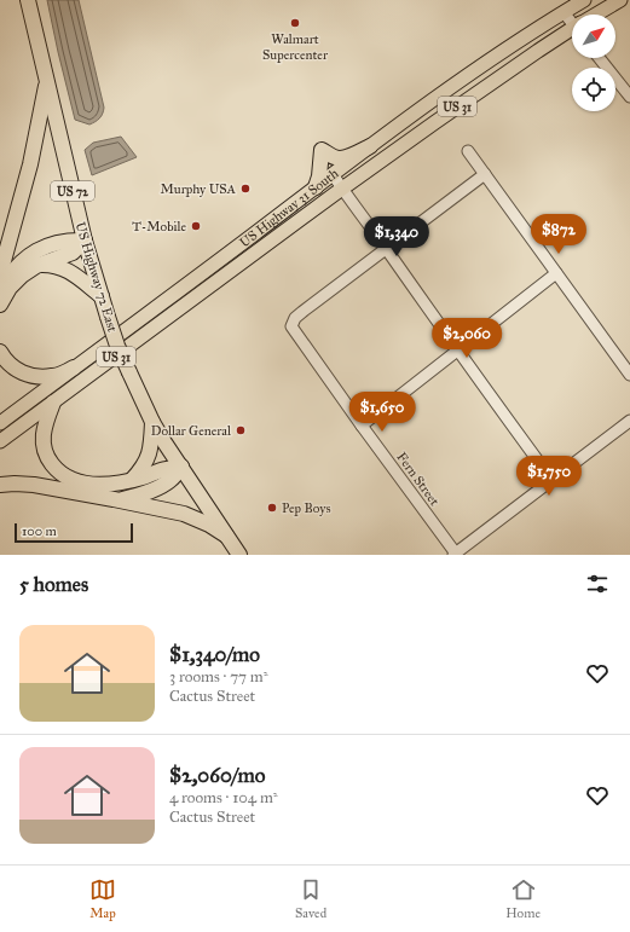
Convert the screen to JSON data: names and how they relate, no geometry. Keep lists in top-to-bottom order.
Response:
{
  "streets": {
    "highway": ["US 72", "US Highway 72 East"],
    "main road": ["US 31", "US Highway 31 South"],
    "street": ["Fern Street"]
  },
  "places": [
    "Walmart Supercenter",
    "Murphy USA",
    "T-Mobile",
    "Dollar General",
    "Pep Boys"
  ],
  "scale_bar": "100 m",
  "north": "top right",
  "page": {
    "price": [
      "$872",
      "$1,340",
      "$2,060",
      "$1,650",
      "$1,750"
    ],
    "scale": "100 m",
    "heading": "5 homes",
    "list": [
      {
        "name": "$1,340/mo",
        "note": "3 rooms · 77 m² · Cactus Street"
      },
      {
        "name": "$2,060/mo",
        "note": "4 rooms · 104 m² · Cactus Street"
      }
    ],
    "tabs": ["Map", "Saved", "Home"]
  }
}
